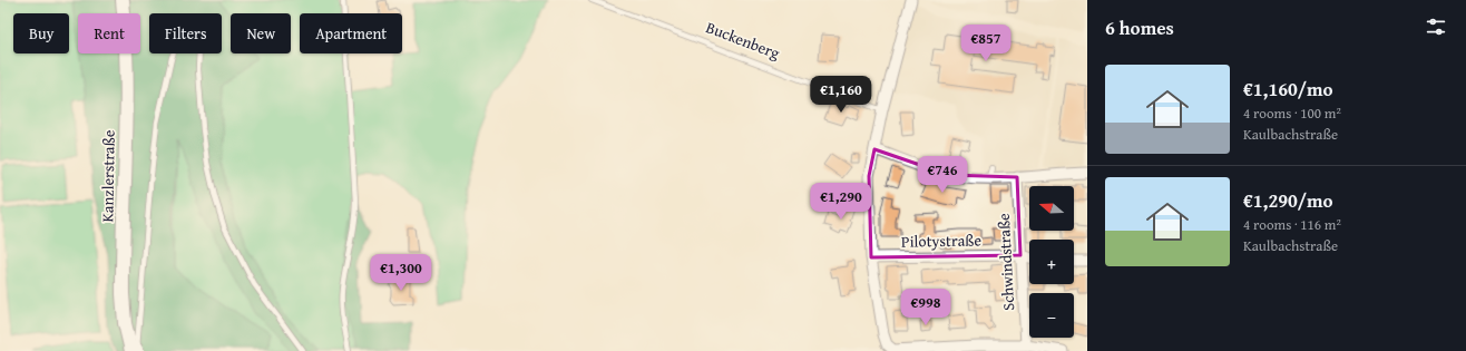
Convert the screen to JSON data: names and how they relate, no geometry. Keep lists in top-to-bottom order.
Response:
{
  "streets": {
    "main road": ["Kanzlerstraße"],
    "street": ["Pilotystraße", "Schwindstraße"],
    "lane": ["Buckenberg"]
  },
  "crossings": [
    ["Pilotystraße", "Schwindstraße"]
  ],
  "north": "left",
  "page": {
    "heading": "6 homes",
    "chip": [
      "Buy",
      "Rent",
      "Filters",
      "New",
      "Apartment"
    ],
    "price": [
      "€857",
      "€1,160",
      "€746",
      "€1,290",
      "€1,300",
      "€998"
    ],
    "list": [
      {
        "name": "€1,160/mo",
        "note": "4 rooms · 100 m² · Kaulbachstraße"
      },
      {
        "name": "€1,290/mo",
        "note": "4 rooms · 116 m² · Kaulbachstraße"
      }
    ],
    "map_buttons": ["+", "−"]
  }
}
